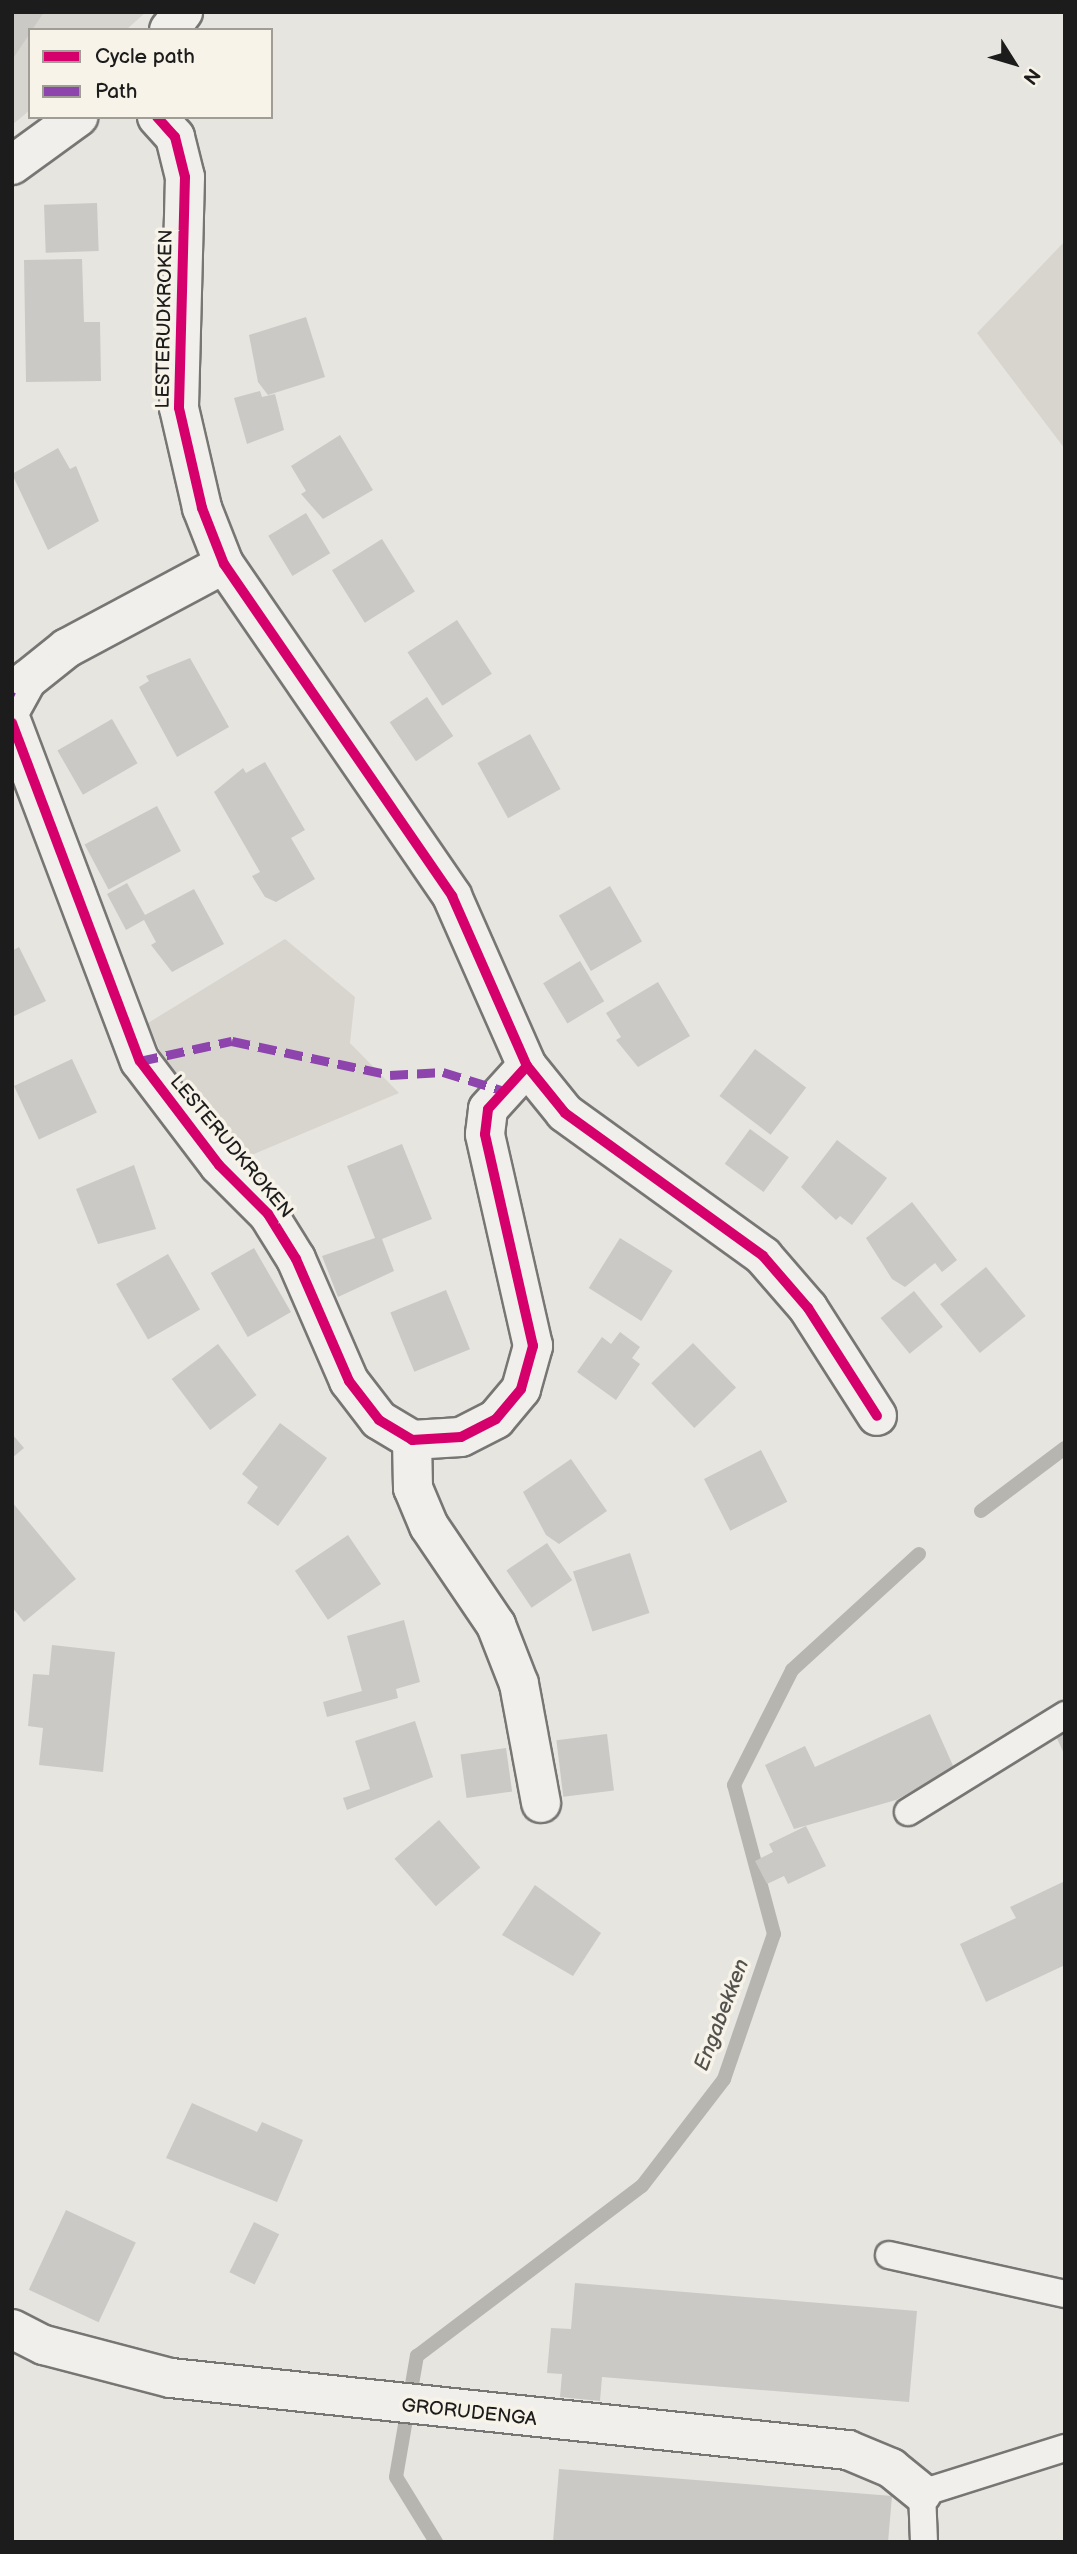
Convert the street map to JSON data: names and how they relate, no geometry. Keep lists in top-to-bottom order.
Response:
{
  "streets": {
    "street": ["LESTERUDKROKEN", "GRORUDENGA"]
  },
  "water": ["Engabekken"],
  "legend": ["Cycle path", "Path"],
  "north": "bottom right"
}
